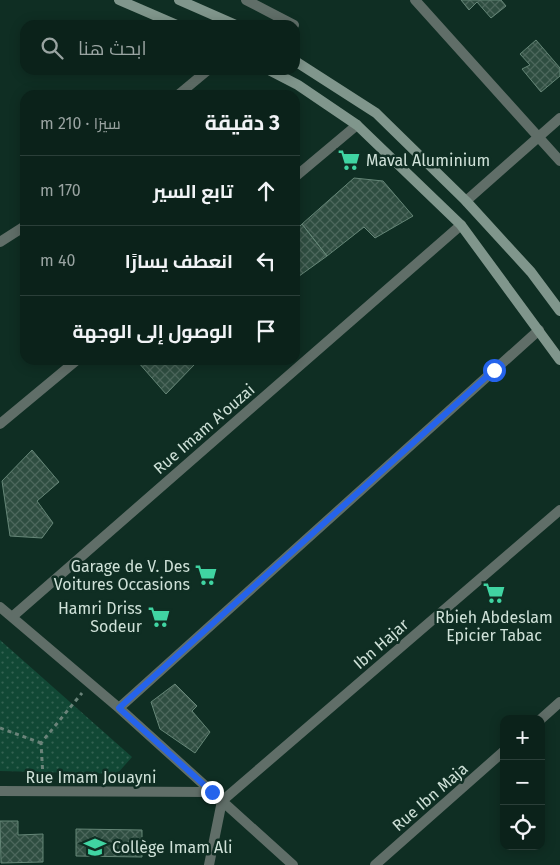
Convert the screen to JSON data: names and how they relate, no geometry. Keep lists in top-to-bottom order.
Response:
{
  "streets": {
    "street": [
      "Rue Imam A'ouzai",
      "Ibn Hajar",
      "Rue Imam Jouayni",
      "Rue Ibn Maja"
    ]
  },
  "places": {
    "supermarket": [
      "Maval Aluminium",
      "Garage de V. Des Voitures Occasions",
      "Rbieh Abdeslam Epicier Tabac",
      "Hamri Driss Sodeur"
    ],
    "school or university": ["Collège Imam Ali"]
  },
  "page": {
    "search": "ابحث هنا",
    "heading": ["3 دقيقة", "سيرًا · 210 m"],
    "list": [
      ["تابع السير", "170 m"],
      ["انعطف يسارًا", "40 m"],
      "الوصول إلى الوجهة"
    ],
    "map_buttons": ["+", "−"]
  }
}
